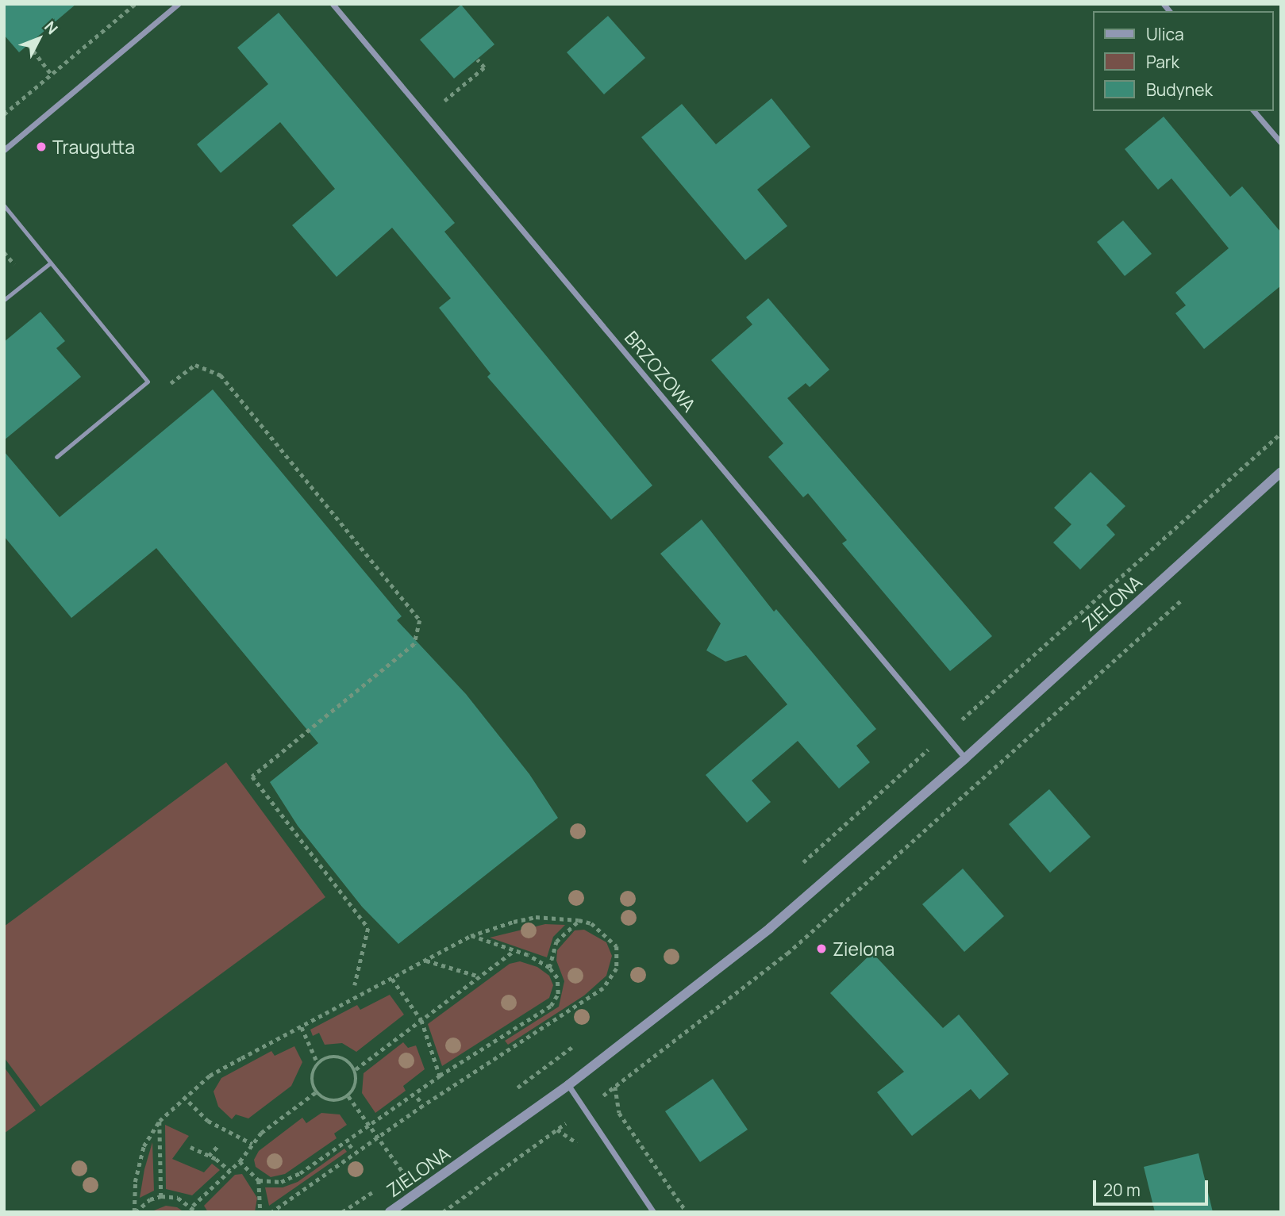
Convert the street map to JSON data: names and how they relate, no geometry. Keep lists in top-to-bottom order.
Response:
{
  "streets": {
    "street": ["BRZOZOWA", "ZIELONA"]
  },
  "crossings": [
    ["BRZOZOWA", "ZIELONA"]
  ],
  "places": ["Traugutta", "Zielona"],
  "legend": ["Ulica", "Park", "Budynek"],
  "scale_bar": "20 m",
  "north": "top right"
}
